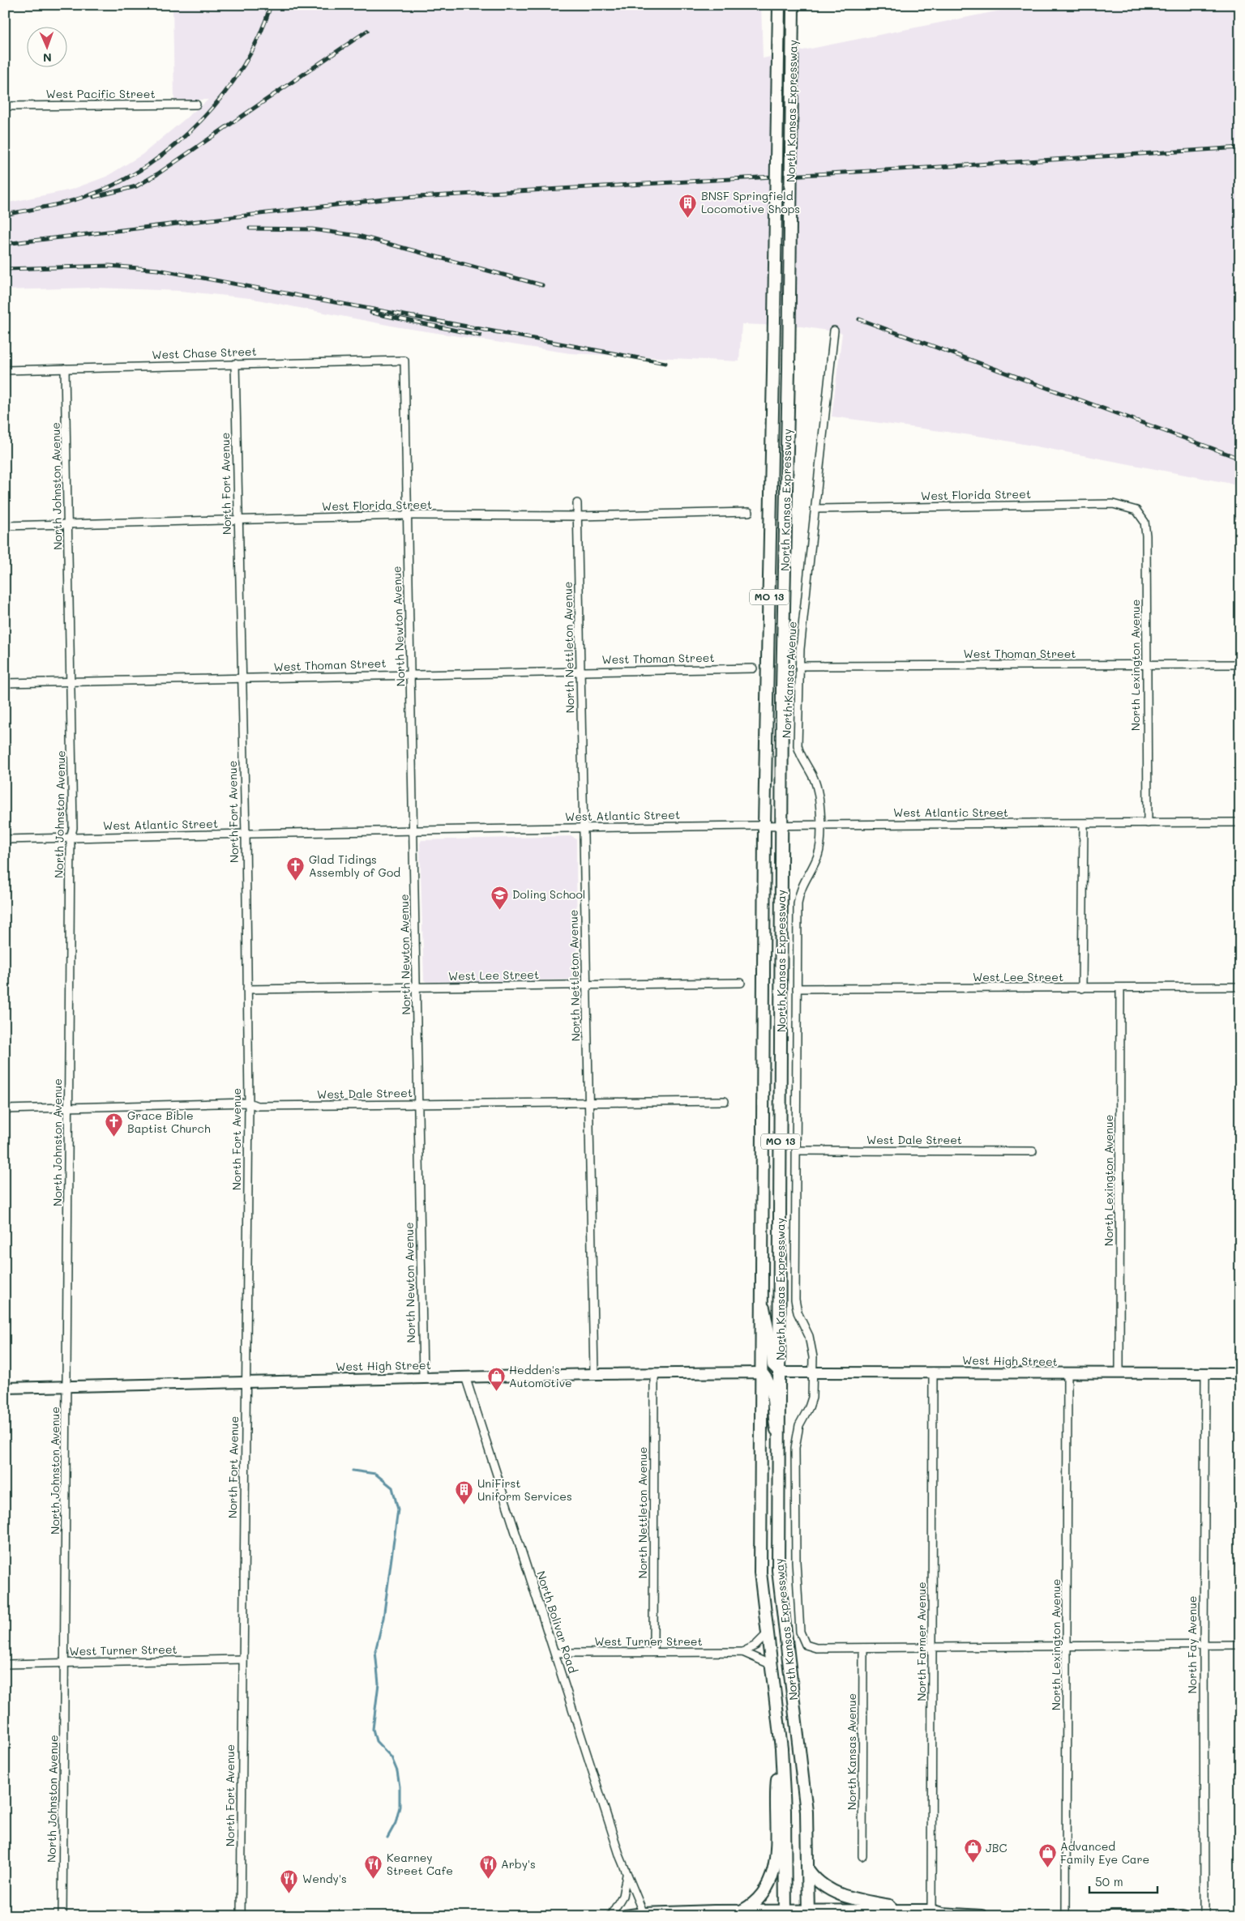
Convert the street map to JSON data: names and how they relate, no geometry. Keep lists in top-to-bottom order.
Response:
{
  "streets": {
    "main road": ["North Kansas Expressway", "MO 13"],
    "street": [
      "West Pacific Street",
      "West Chase Street",
      "North Fort Avenue",
      "North Johnston Avenue",
      "West Florida Street",
      "North Newton Avenue",
      "North Nettleton Avenue",
      "West Thoman Street",
      "North Lexington Avenue",
      "North Kansas Avenue",
      "West Atlantic Street",
      "West Lee Street",
      "West Dale Street",
      "West High Street",
      "North Bolivar Road",
      "West Turner Street",
      "North Farmer Avenue",
      "North Fay Avenue"
    ]
  },
  "crossings": [
    ["North Kansas Expressway", "West Atlantic Street"],
    ["North Kansas Expressway", "West High Street"],
    ["North Kansas Expressway", "West Turner Street"],
    ["West Chase Street", "North Fort Avenue"],
    ["West Chase Street", "North Johnston Avenue"],
    ["West Chase Street", "North Newton Avenue"],
    ["North Fort Avenue", "West Florida Street"],
    ["North Fort Avenue", "West Thoman Street"],
    ["North Fort Avenue", "West Atlantic Street"],
    ["North Fort Avenue", "West Lee Street"],
    ["North Fort Avenue", "West Dale Street"],
    ["North Fort Avenue", "West High Street"],
    ["North Fort Avenue", "West Turner Street"],
    ["North Johnston Avenue", "West Florida Street"],
    ["North Johnston Avenue", "West Thoman Street"],
    ["North Johnston Avenue", "West Atlantic Street"],
    ["North Johnston Avenue", "West Dale Street"],
    ["North Johnston Avenue", "West High Street"],
    ["North Johnston Avenue", "West Turner Street"],
    ["West Florida Street", "North Newton Avenue"],
    ["West Florida Street", "North Nettleton Avenue"],
    ["West Florida Street", "North Lexington Avenue"],
    ["West Florida Street", "North Kansas Avenue"],
    ["North Newton Avenue", "West Thoman Street"],
    ["North Newton Avenue", "West Atlantic Street"],
    ["North Newton Avenue", "West Lee Street"],
    ["North Newton Avenue", "West Dale Street"],
    ["North Newton Avenue", "West High Street"],
    ["North Nettleton Avenue", "West Thoman Street"],
    ["North Nettleton Avenue", "West Atlantic Street"],
    ["North Nettleton Avenue", "West Lee Street"],
    ["North Nettleton Avenue", "West Dale Street"],
    ["North Nettleton Avenue", "West High Street"],
    ["North Nettleton Avenue", "West Turner Street"],
    ["West Thoman Street", "North Lexington Avenue"],
    ["West Thoman Street", "North Kansas Avenue"],
    ["North Lexington Avenue", "West Atlantic Street"],
    ["North Lexington Avenue", "West Lee Street"],
    ["North Lexington Avenue", "West High Street"],
    ["North Kansas Avenue", "West Atlantic Street"],
    ["North Kansas Avenue", "West Lee Street"],
    ["North Kansas Avenue", "West Dale Street"],
    ["North Kansas Avenue", "West High Street"],
    ["West High Street", "North Bolivar Road"],
    ["West High Street", "North Farmer Avenue"],
    ["West High Street", "North Fay Avenue"],
    ["North Bolivar Road", "West Turner Street"]
  ],
  "places": {
    "building": ["BNSF Springfield Locomotive Shops", "UniFirst Uniform Services"],
    "church": ["Glad Tidings Assembly of God", "Grace Bible Baptist Church"],
    "school or university": ["Doling School"],
    "shop": ["Hedden's Automotive", "JBC", "Advanced Family Eye Care"],
    "restaurant": ["Kearney Street Cafe", "Arby's", "Wendy's"]
  },
  "scale_bar": "50 m",
  "north": "bottom"
}
